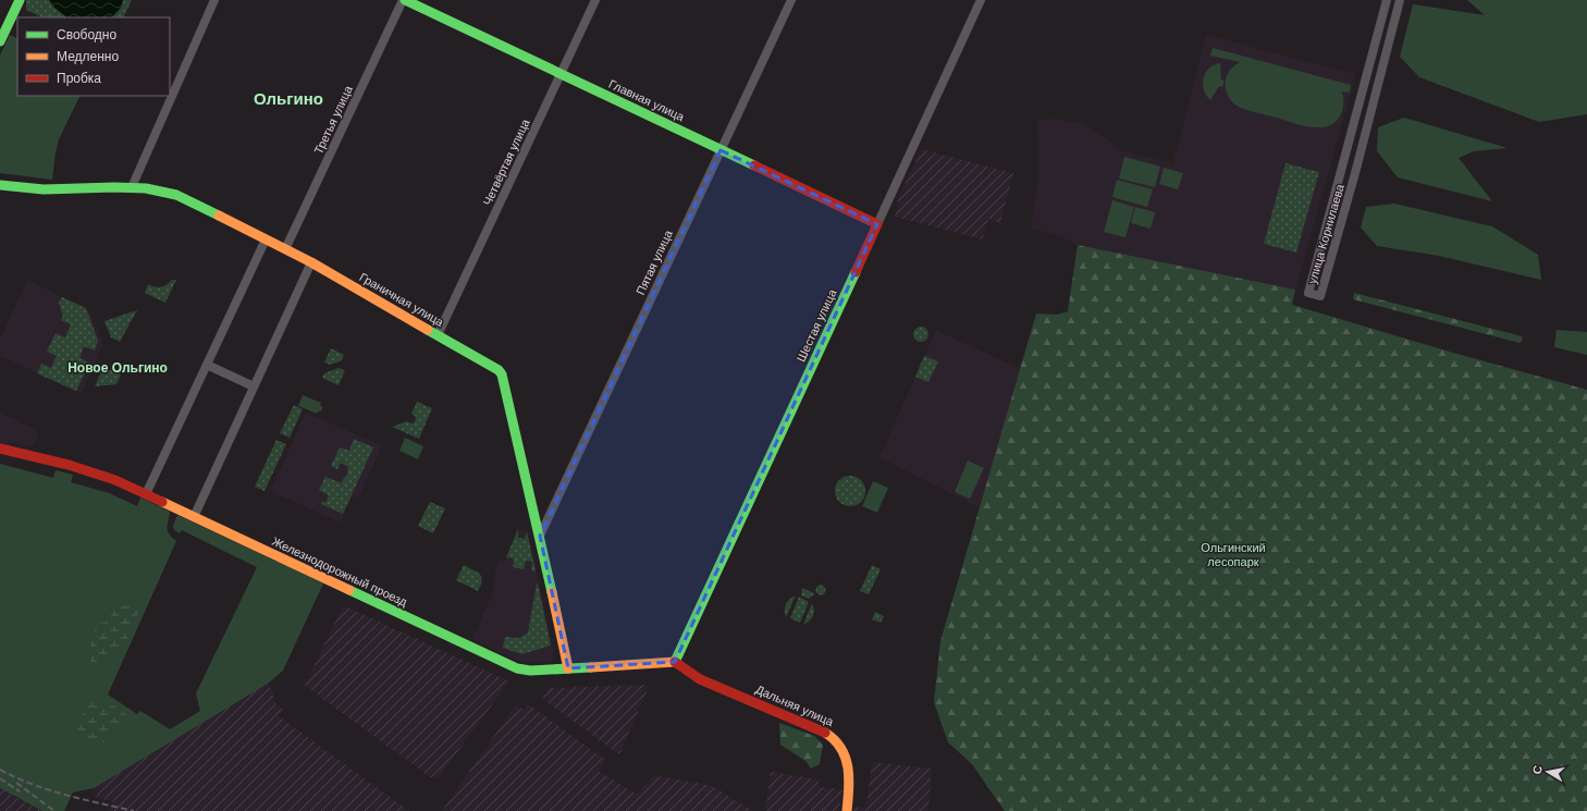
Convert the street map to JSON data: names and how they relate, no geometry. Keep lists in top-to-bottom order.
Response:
{
  "streets": {
    "street": [
      "Главная улица",
      "Третья улица",
      "Четвёртая улица",
      "улица Корнилаева",
      "Пятая улица",
      "Граничная улица",
      "Шестая улица",
      "Железнодорожный проезд",
      "Дальняя улица"
    ]
  },
  "crossings": [
    ["Главная улица", "Третья улица"],
    ["Главная улица", "Четвёртая улица"],
    ["Главная улица", "Пятая улица"],
    ["Главная улица", "Шестая улица"],
    ["Третья улица", "Граничная улица"],
    ["Четвёртая улица", "Граничная улица"],
    ["Пятая улица", "Граничная улица"],
    ["Граничная улица", "Железнодорожный проезд"],
    ["Шестая улица", "Железнодорожный проезд"],
    ["Шестая улица", "Дальняя улица"],
    ["Железнодорожный проезд", "Дальняя улица"]
  ],
  "districts": ["Ольгино", "Новое Ольгино"],
  "parks": ["Ольгинский лесопарк"],
  "legend": ["Свободно", "Медленно", "Пробка"],
  "north": "left"
}
